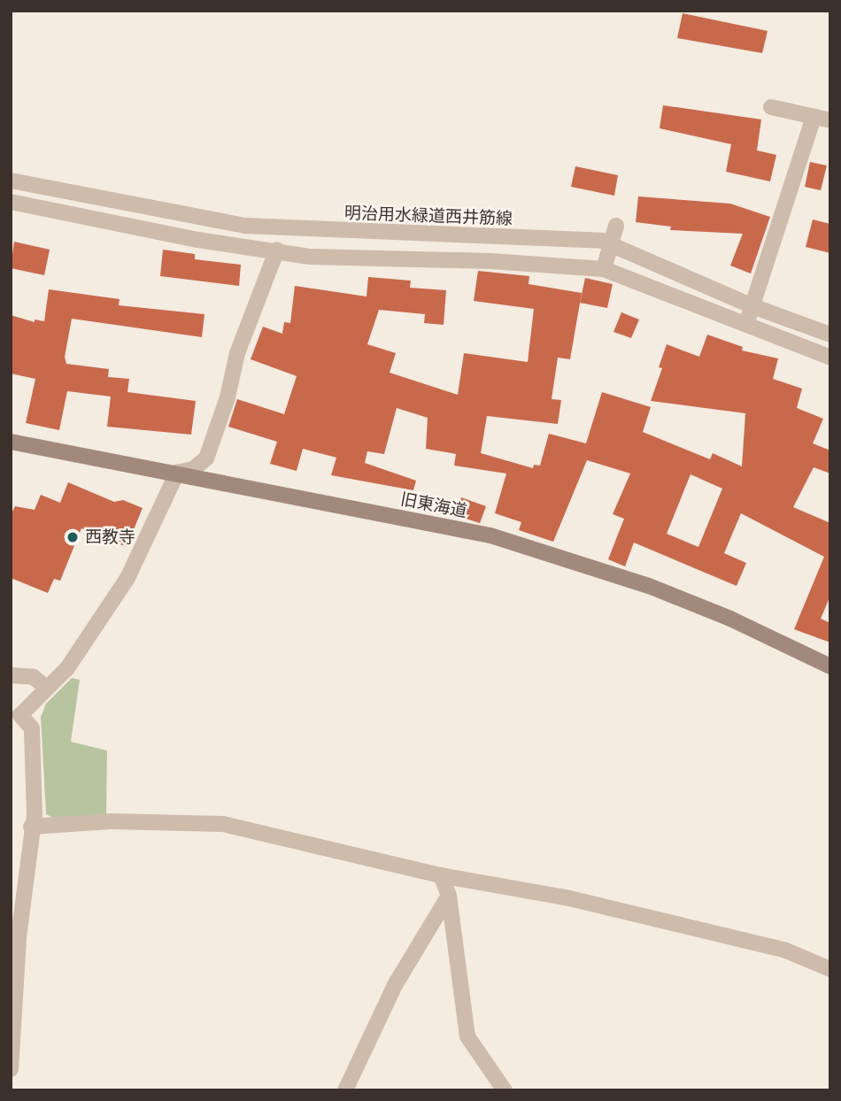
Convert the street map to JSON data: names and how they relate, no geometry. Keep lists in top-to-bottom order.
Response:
{
  "streets": {
    "street": ["明治用水緑道西井筋線", "旧東海道"]
  },
  "places": ["西教寺"]
}
